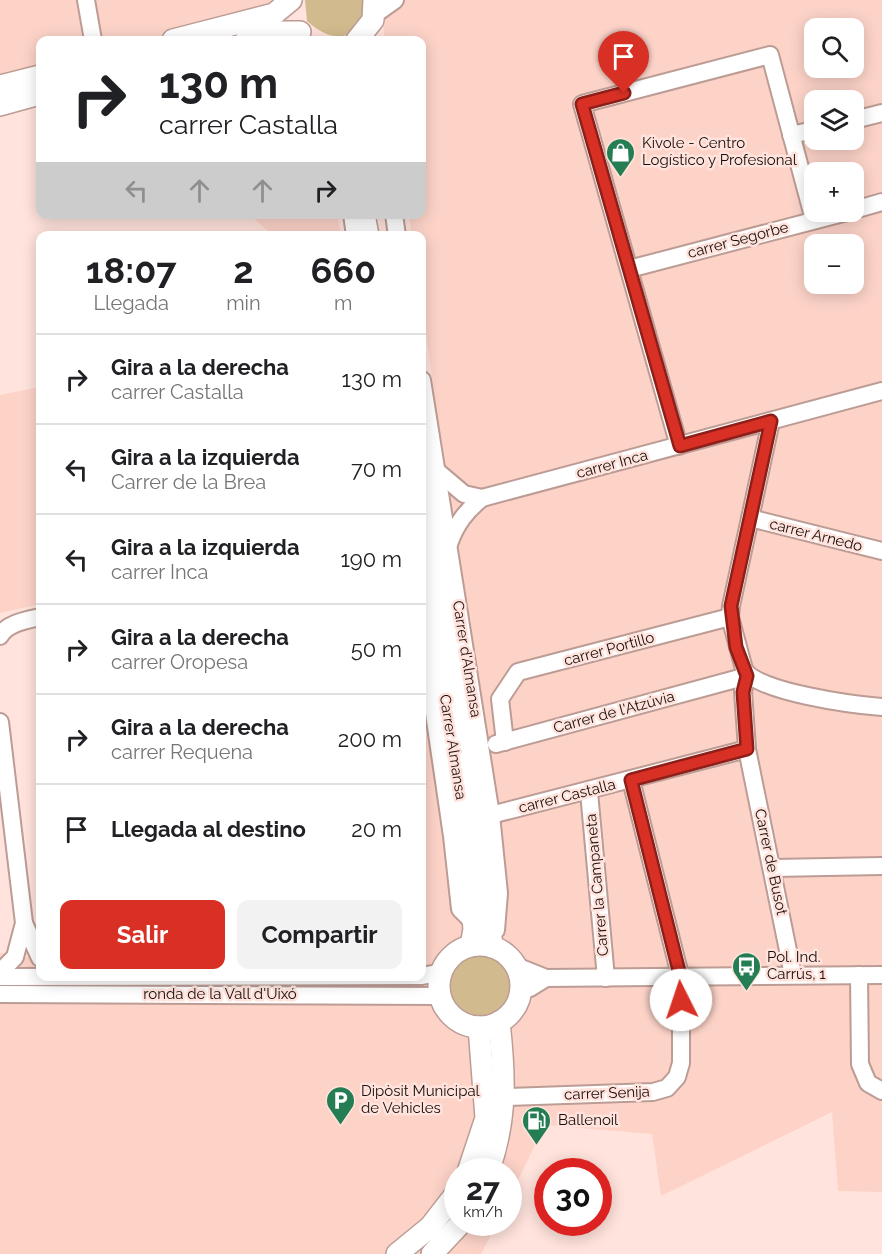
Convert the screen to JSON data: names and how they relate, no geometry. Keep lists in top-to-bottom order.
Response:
{
  "streets": {
    "main road": ["Carrer d'Almansa", "Carrer Almansa"],
    "street": [
      "carrer Segorbe",
      "carrer Inca",
      "carrer Arnedo",
      "carrer Portillo",
      "Carrer de l'Atzúvia",
      "carrer Castalla",
      "Carrer de Busot",
      "Carrer la Campaneta",
      "ronda de la Vall d'Uixó",
      "carrer Senija"
    ]
  },
  "crossings": [
    ["carrer Portillo", "Carrer d'Almansa"],
    ["Carrer d'Almansa", "Carrer de l'Atzúvia"],
    ["Carrer d'Almansa", "Carrer Almansa"],
    ["Carrer d'Almansa", "carrer Castalla"],
    ["Carrer d'Almansa", "ronda de la Vall d'Uixó"],
    ["Carrer de l'Atzúvia", "Carrer de Busot"],
    ["Carrer Almansa", "ronda de la Vall d'Uixó"],
    ["carrer Castalla", "Carrer de Busot"],
    ["carrer Castalla", "Carrer la Campaneta"]
  ],
  "places": {
    "shop": ["Kivole - Centro Logístico y Profesional"],
    "bus stop": ["Pol. Ind. Carrús, 1"],
    "parking": ["Dipòsit Municipal de Vehicles"],
    "fuel station": ["Ballenoil"]
  },
  "page": {
    "map_buttons": ["+", "−"],
    "turn": ["130 m", "carrer Castalla"],
    "eta": [
      "18:07",
      "Llegada",
      "2",
      "min",
      "660",
      "m"
    ],
    "list": [
      {
        "name": "Gira a la derecha",
        "note": "carrer Castalla",
        "value": "130 m"
      },
      {
        "name": "Gira a la izquierda",
        "note": "Carrer de la Brea",
        "value": "70 m"
      },
      {
        "name": "Gira a la izquierda",
        "note": "carrer Inca",
        "value": "190 m"
      },
      {
        "name": "Gira a la derecha",
        "note": "carrer Oropesa",
        "value": "50 m"
      },
      {
        "name": "Gira a la derecha",
        "note": "carrer Requena",
        "value": "200 m"
      },
      {
        "name": "Llegada al destino",
        "value": "20 m"
      }
    ],
    "buttons": ["Salir", "Compartir"],
    "speed": "27 km/h",
    "limit": "30"
  }
}
